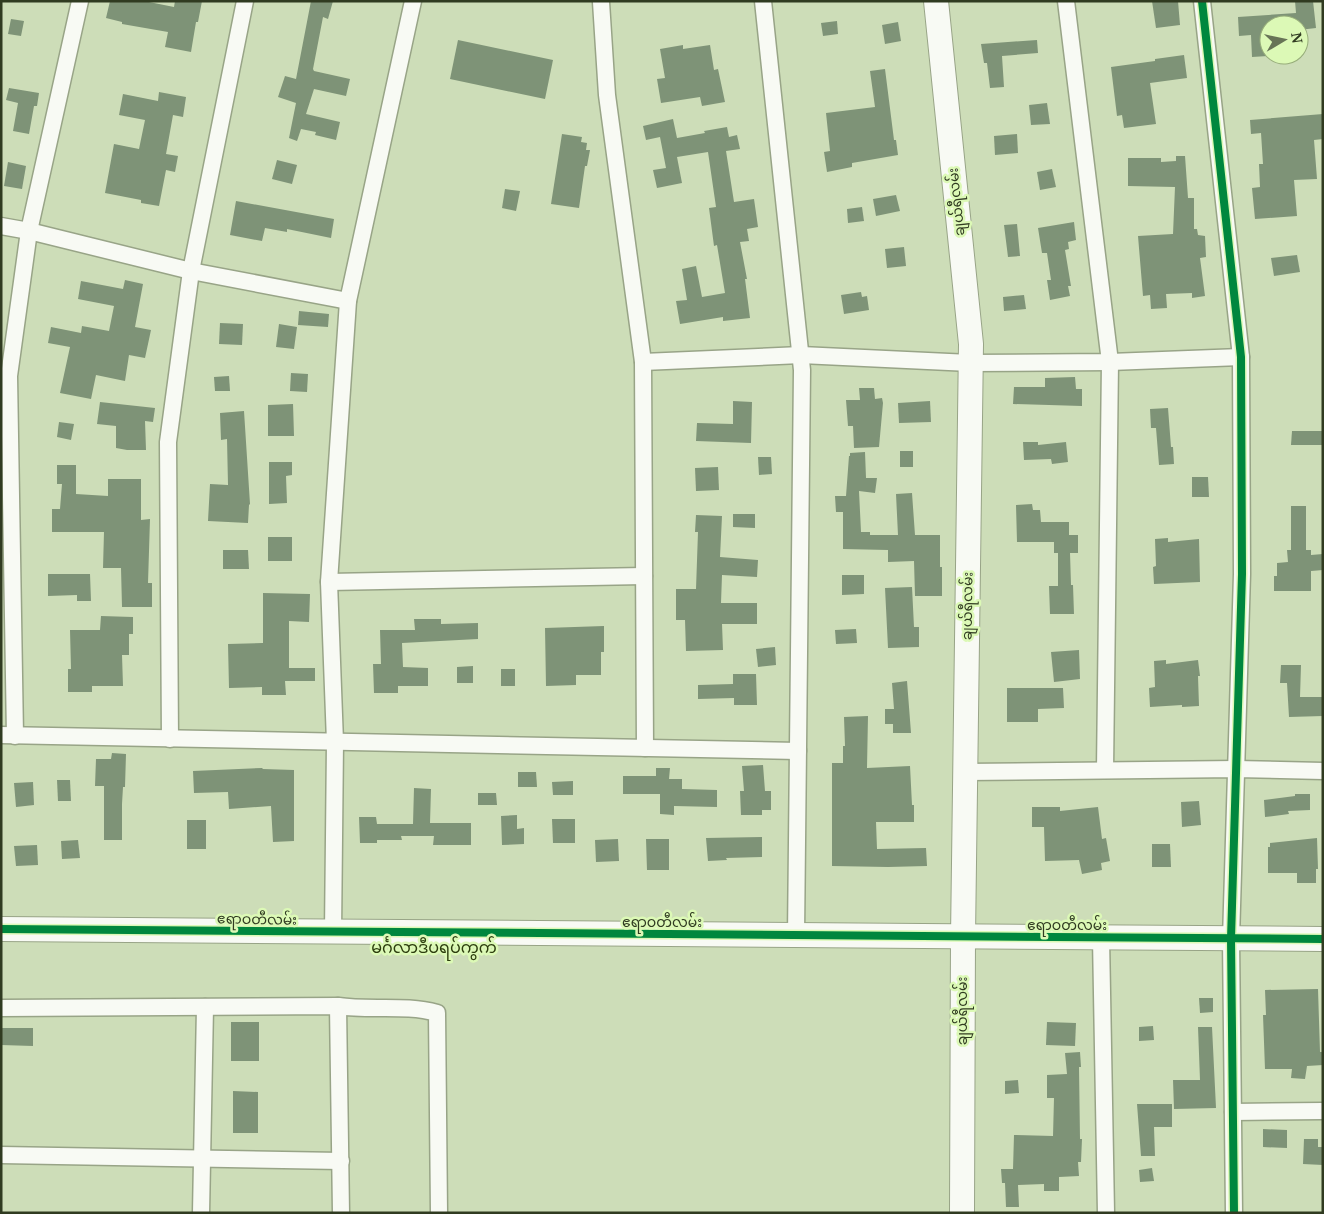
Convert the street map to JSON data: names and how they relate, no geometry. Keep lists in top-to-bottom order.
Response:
{
  "streets": {
    "street": ["ချယ်ရီလမ်း", "ဧရာဝတီလမ်း"]
  },
  "crossings": [
    ["ချယ်ရီလမ်း", "ဧရာဝတီလမ်း"]
  ],
  "districts": ["မင်္ဂလာဒီပရပ်ကွက်"],
  "north": "right"
}
